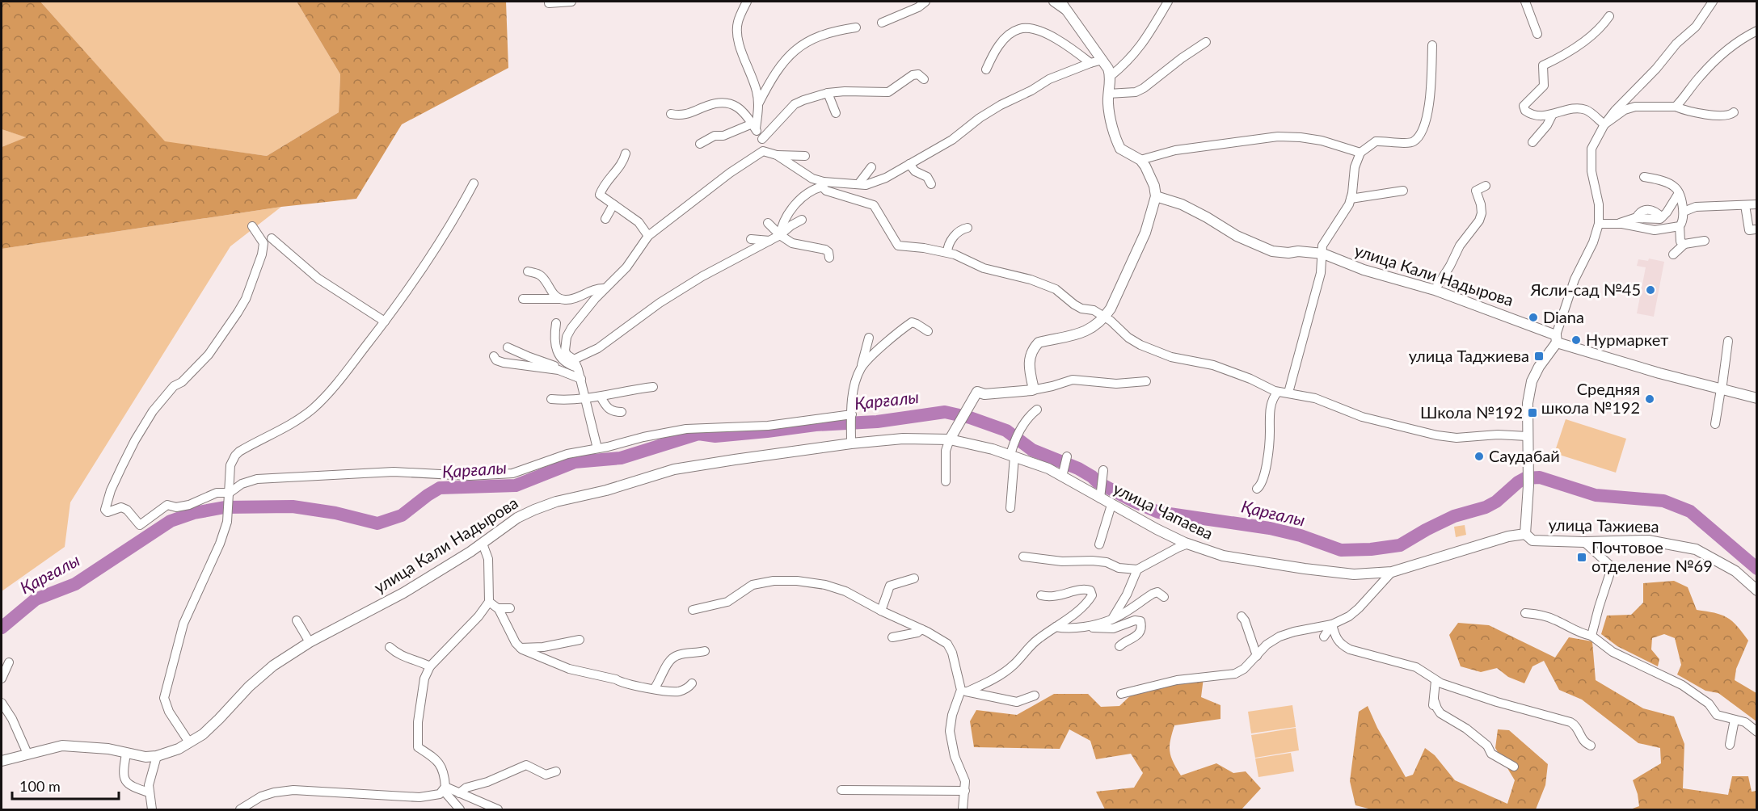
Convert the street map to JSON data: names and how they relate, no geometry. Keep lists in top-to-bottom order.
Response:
{
  "streets": {
    "street": ["улица Кали Надырова", "улица Чапаева", "улица Тажиева"]
  },
  "crossings": [
    ["улица Кали Надырова", "улица Чапаева"],
    ["улица Чапаева", "улица Тажиева"]
  ],
  "water": ["Қарғалы"],
  "places": {
    "other": [
      "Ясли-сад №45",
      "Diana",
      "Нурмаркет",
      "Средняя школа №192",
      "Саудабай"
    ],
    "transit": ["улица Таджиева", "Школа №192", "Почтовое отделение №69"]
  },
  "scale_bar": "100 m"
}
